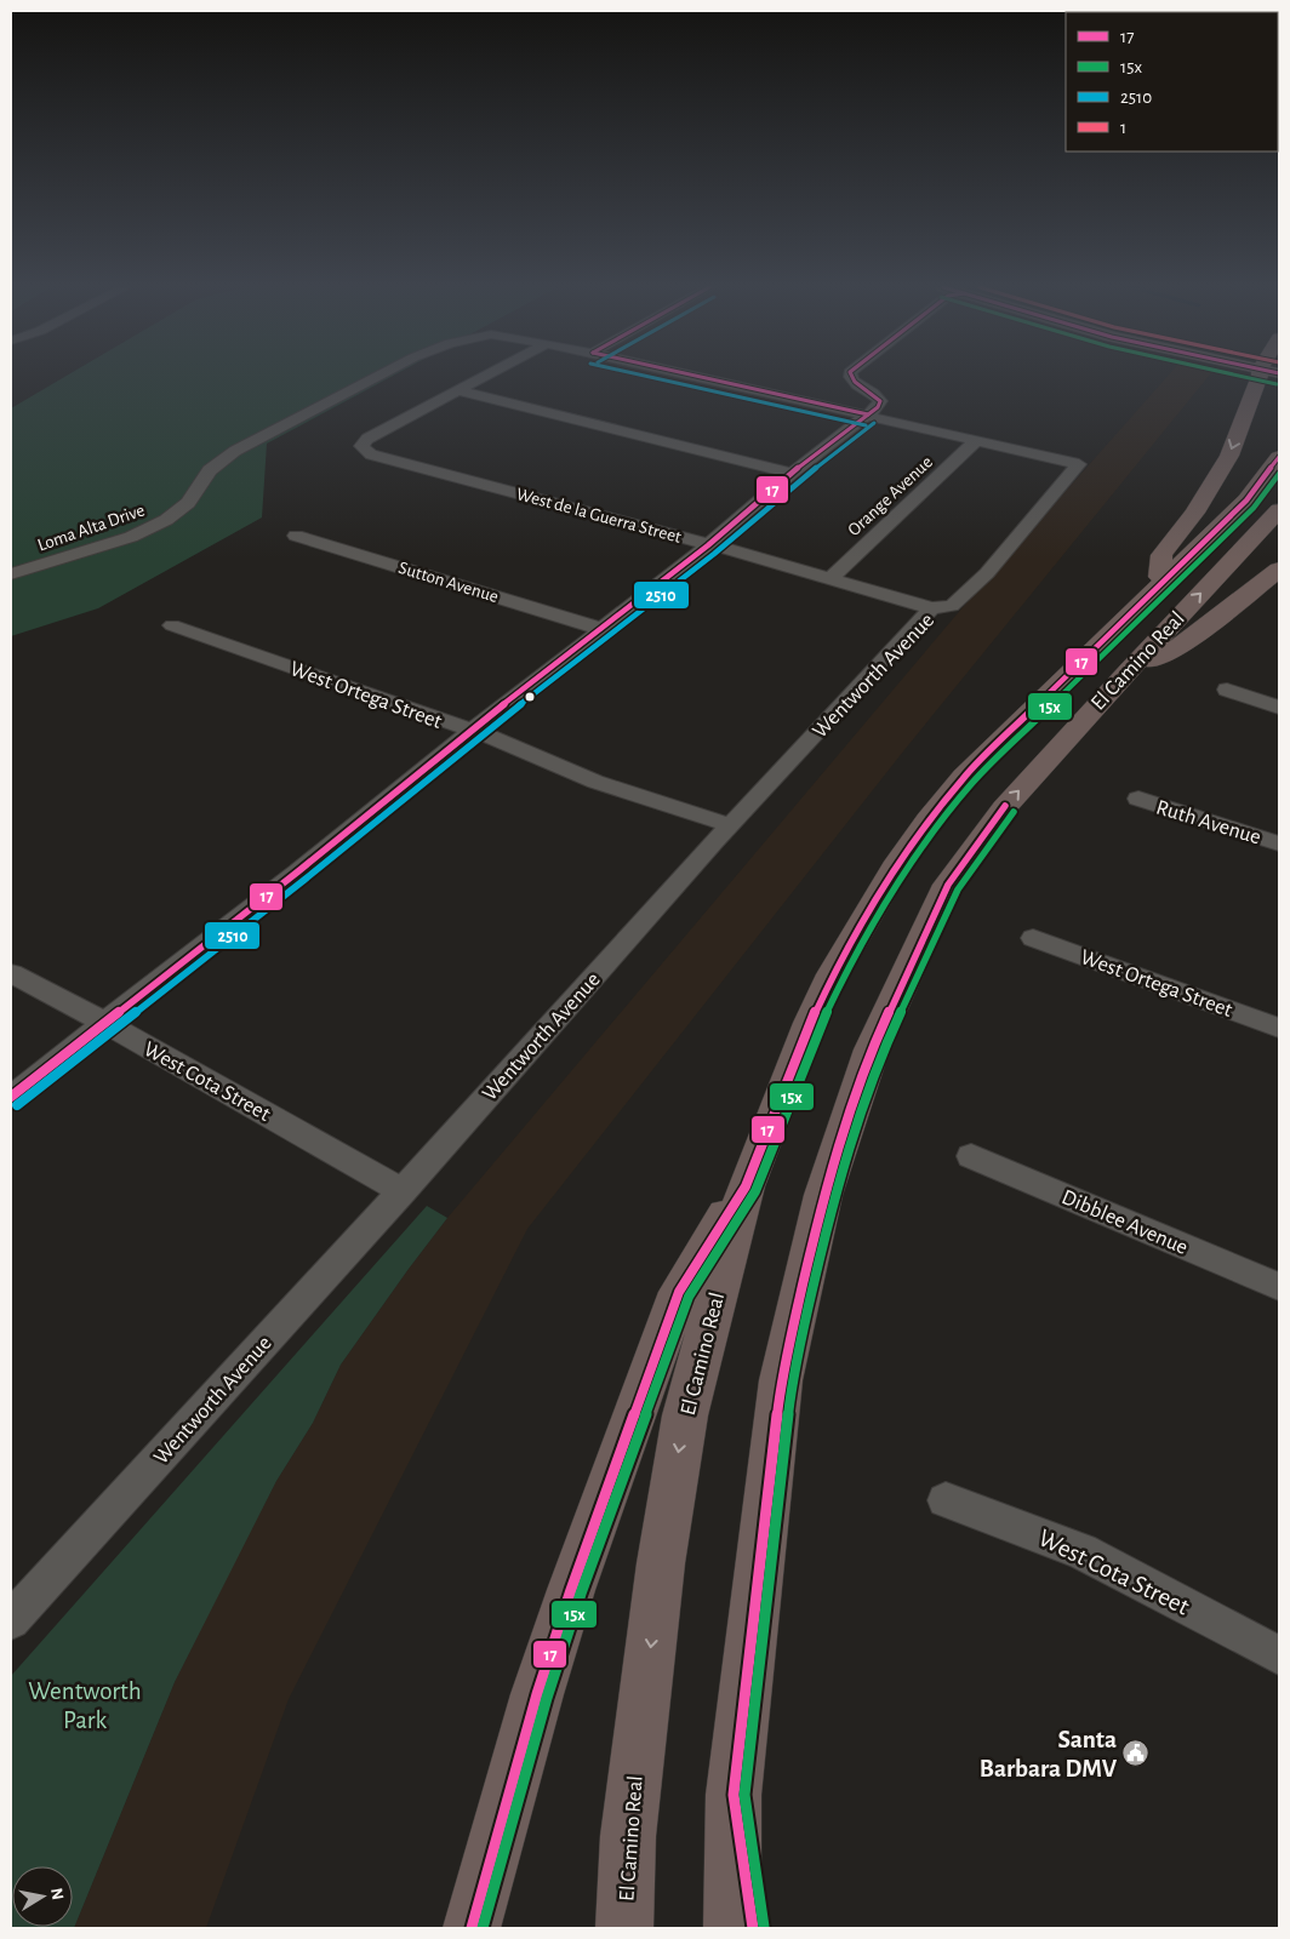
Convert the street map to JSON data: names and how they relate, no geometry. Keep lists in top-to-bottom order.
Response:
{
  "streets": {
    "highway": ["El Camino Real"],
    "street": [
      "Orange Avenue",
      "West de la Guerra Street",
      "Loma Alta Drive",
      "Sutton Avenue",
      "Wentworth Avenue",
      "West Ortega Street",
      "Ruth Avenue",
      "West Cota Street",
      "Dibblee Avenue"
    ]
  },
  "crossings": [
    ["Orange Avenue", "West de la Guerra Street"],
    ["Orange Avenue", "Loma Alta Drive"],
    ["West de la Guerra Street", "Wentworth Avenue"],
    ["Loma Alta Drive", "Wentworth Avenue"],
    ["Wentworth Avenue", "West Ortega Street"],
    ["Wentworth Avenue", "West Cota Street"]
  ],
  "parks": ["Wentworth Park"],
  "places": {
    "public building": ["Santa Barbara DMV"]
  },
  "lines": ["transit line 17", "transit line 15x", "transit line 2510"],
  "legend": [
    "17",
    "15x",
    "2510",
    "1"
  ],
  "north": "right"
}
